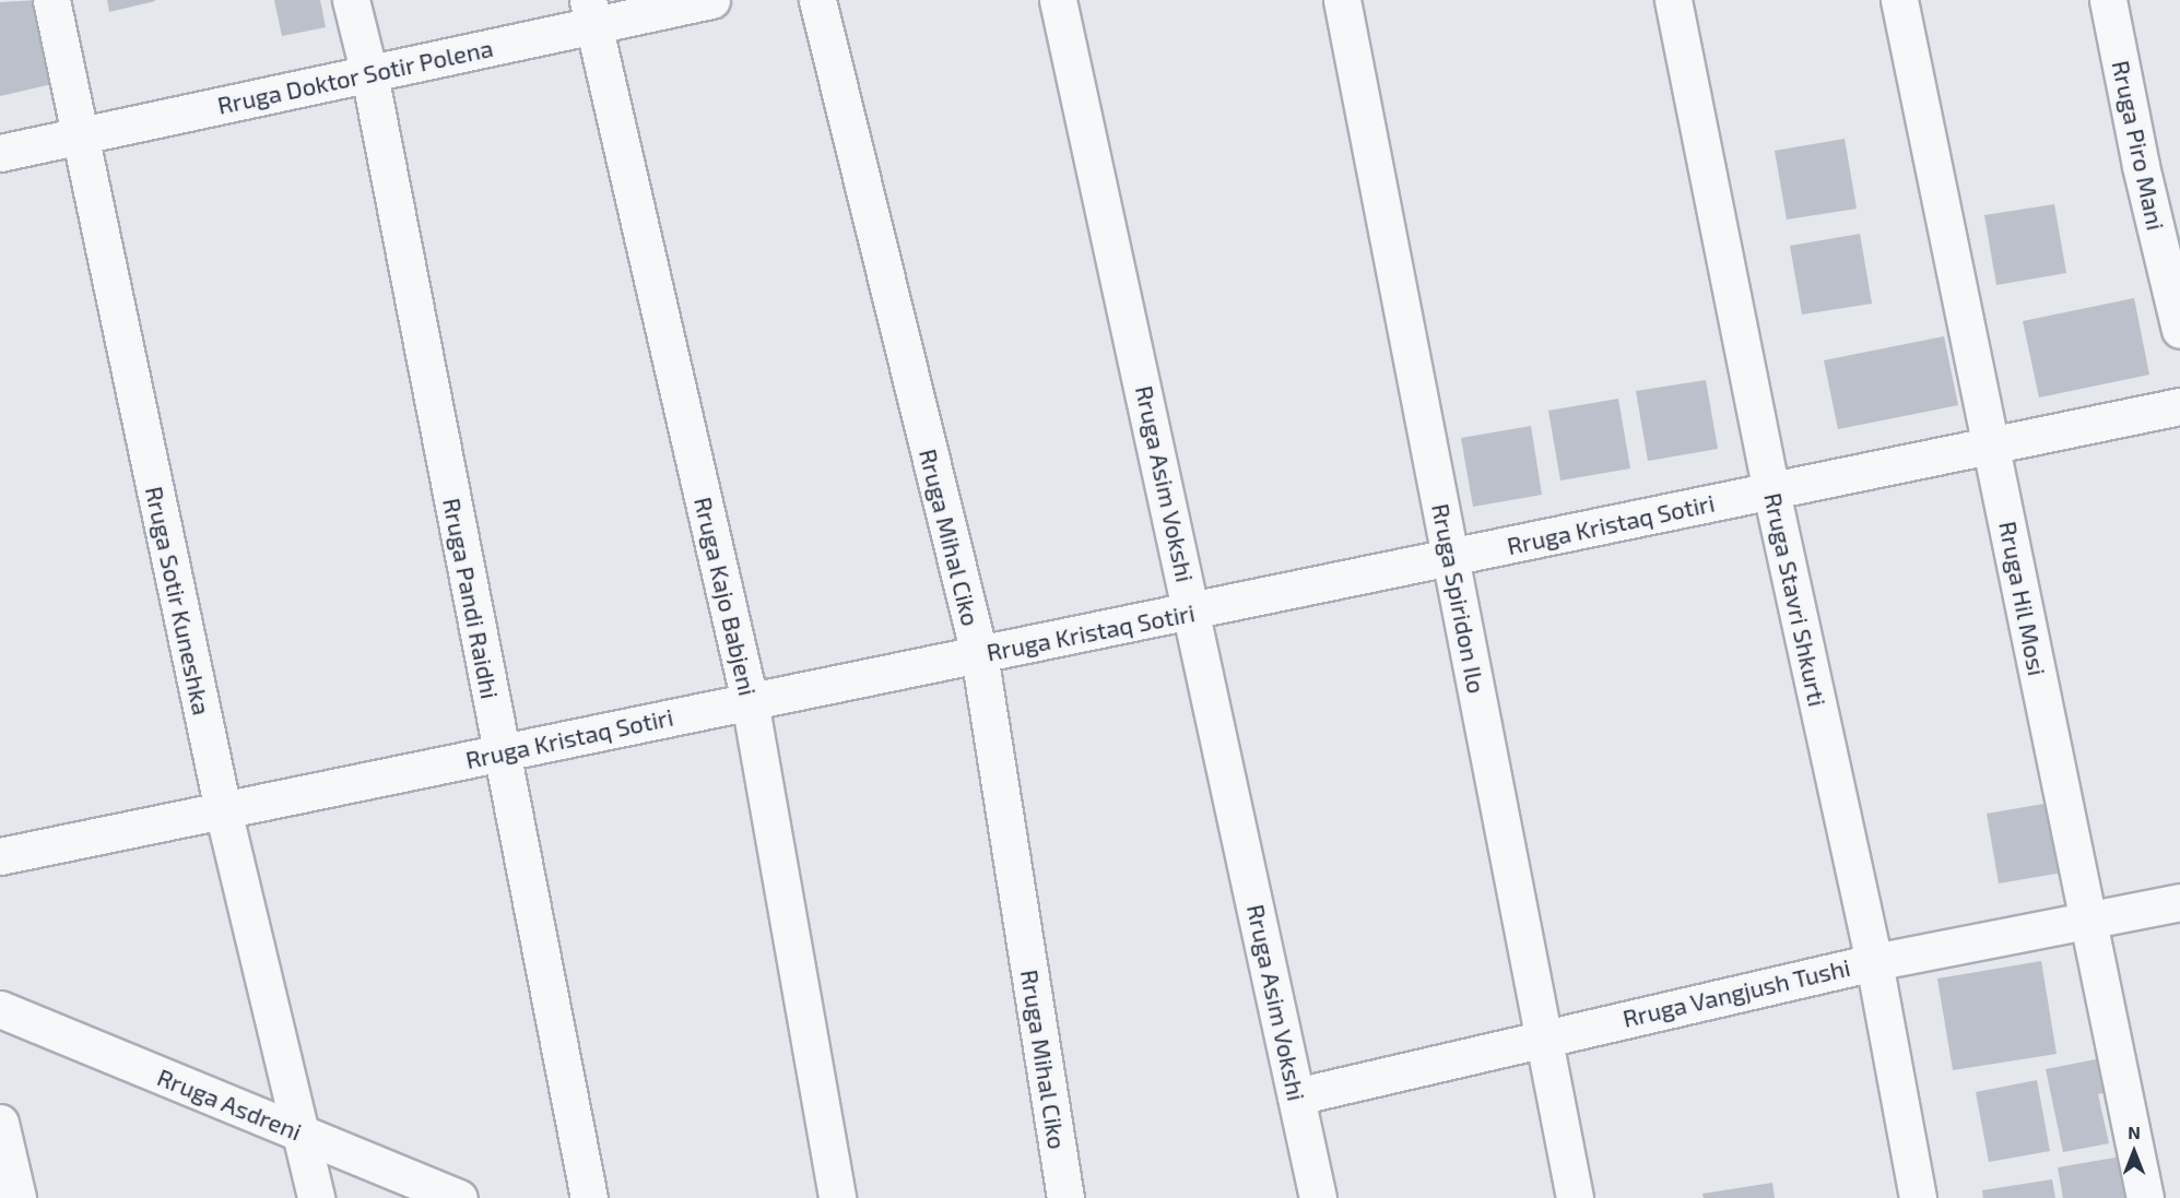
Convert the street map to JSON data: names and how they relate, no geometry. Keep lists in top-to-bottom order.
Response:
{
  "streets": {
    "street": [
      "Rruga Doktor Sotir Polena",
      "Rruga Piro Mani",
      "Rruga Asim Vokshi",
      "Rruga Kristaq Sotiri",
      "Rruga Mihal Ciko",
      "Rruga Kajo Babjeni",
      "Rruga Pandi Raidhi",
      "Rruga Spiridon Ilo",
      "Rruga Hil Mosi",
      "Rruga Stavri Shkurti",
      "Rruga Sotir Kuneshka",
      "Rruga Vangjush Tushi",
      "Rruga Asdreni"
    ]
  },
  "crossings": [
    ["Rruga Doktor Sotir Polena", "Rruga Kajo Babjeni"],
    ["Rruga Doktor Sotir Polena", "Rruga Pandi Raidhi"],
    ["Rruga Doktor Sotir Polena", "Rruga Sotir Kuneshka"],
    ["Rruga Asim Vokshi", "Rruga Kristaq Sotiri"],
    ["Rruga Asim Vokshi", "Rruga Vangjush Tushi"],
    ["Rruga Kristaq Sotiri", "Rruga Mihal Ciko"],
    ["Rruga Kristaq Sotiri", "Rruga Kajo Babjeni"],
    ["Rruga Kristaq Sotiri", "Rruga Pandi Raidhi"],
    ["Rruga Kristaq Sotiri", "Rruga Spiridon Ilo"],
    ["Rruga Kristaq Sotiri", "Rruga Hil Mosi"],
    ["Rruga Kristaq Sotiri", "Rruga Stavri Shkurti"],
    ["Rruga Kristaq Sotiri", "Rruga Sotir Kuneshka"],
    ["Rruga Spiridon Ilo", "Rruga Vangjush Tushi"],
    ["Rruga Hil Mosi", "Rruga Vangjush Tushi"],
    ["Rruga Stavri Shkurti", "Rruga Vangjush Tushi"],
    ["Rruga Sotir Kuneshka", "Rruga Asdreni"]
  ],
  "north": "top"
}
